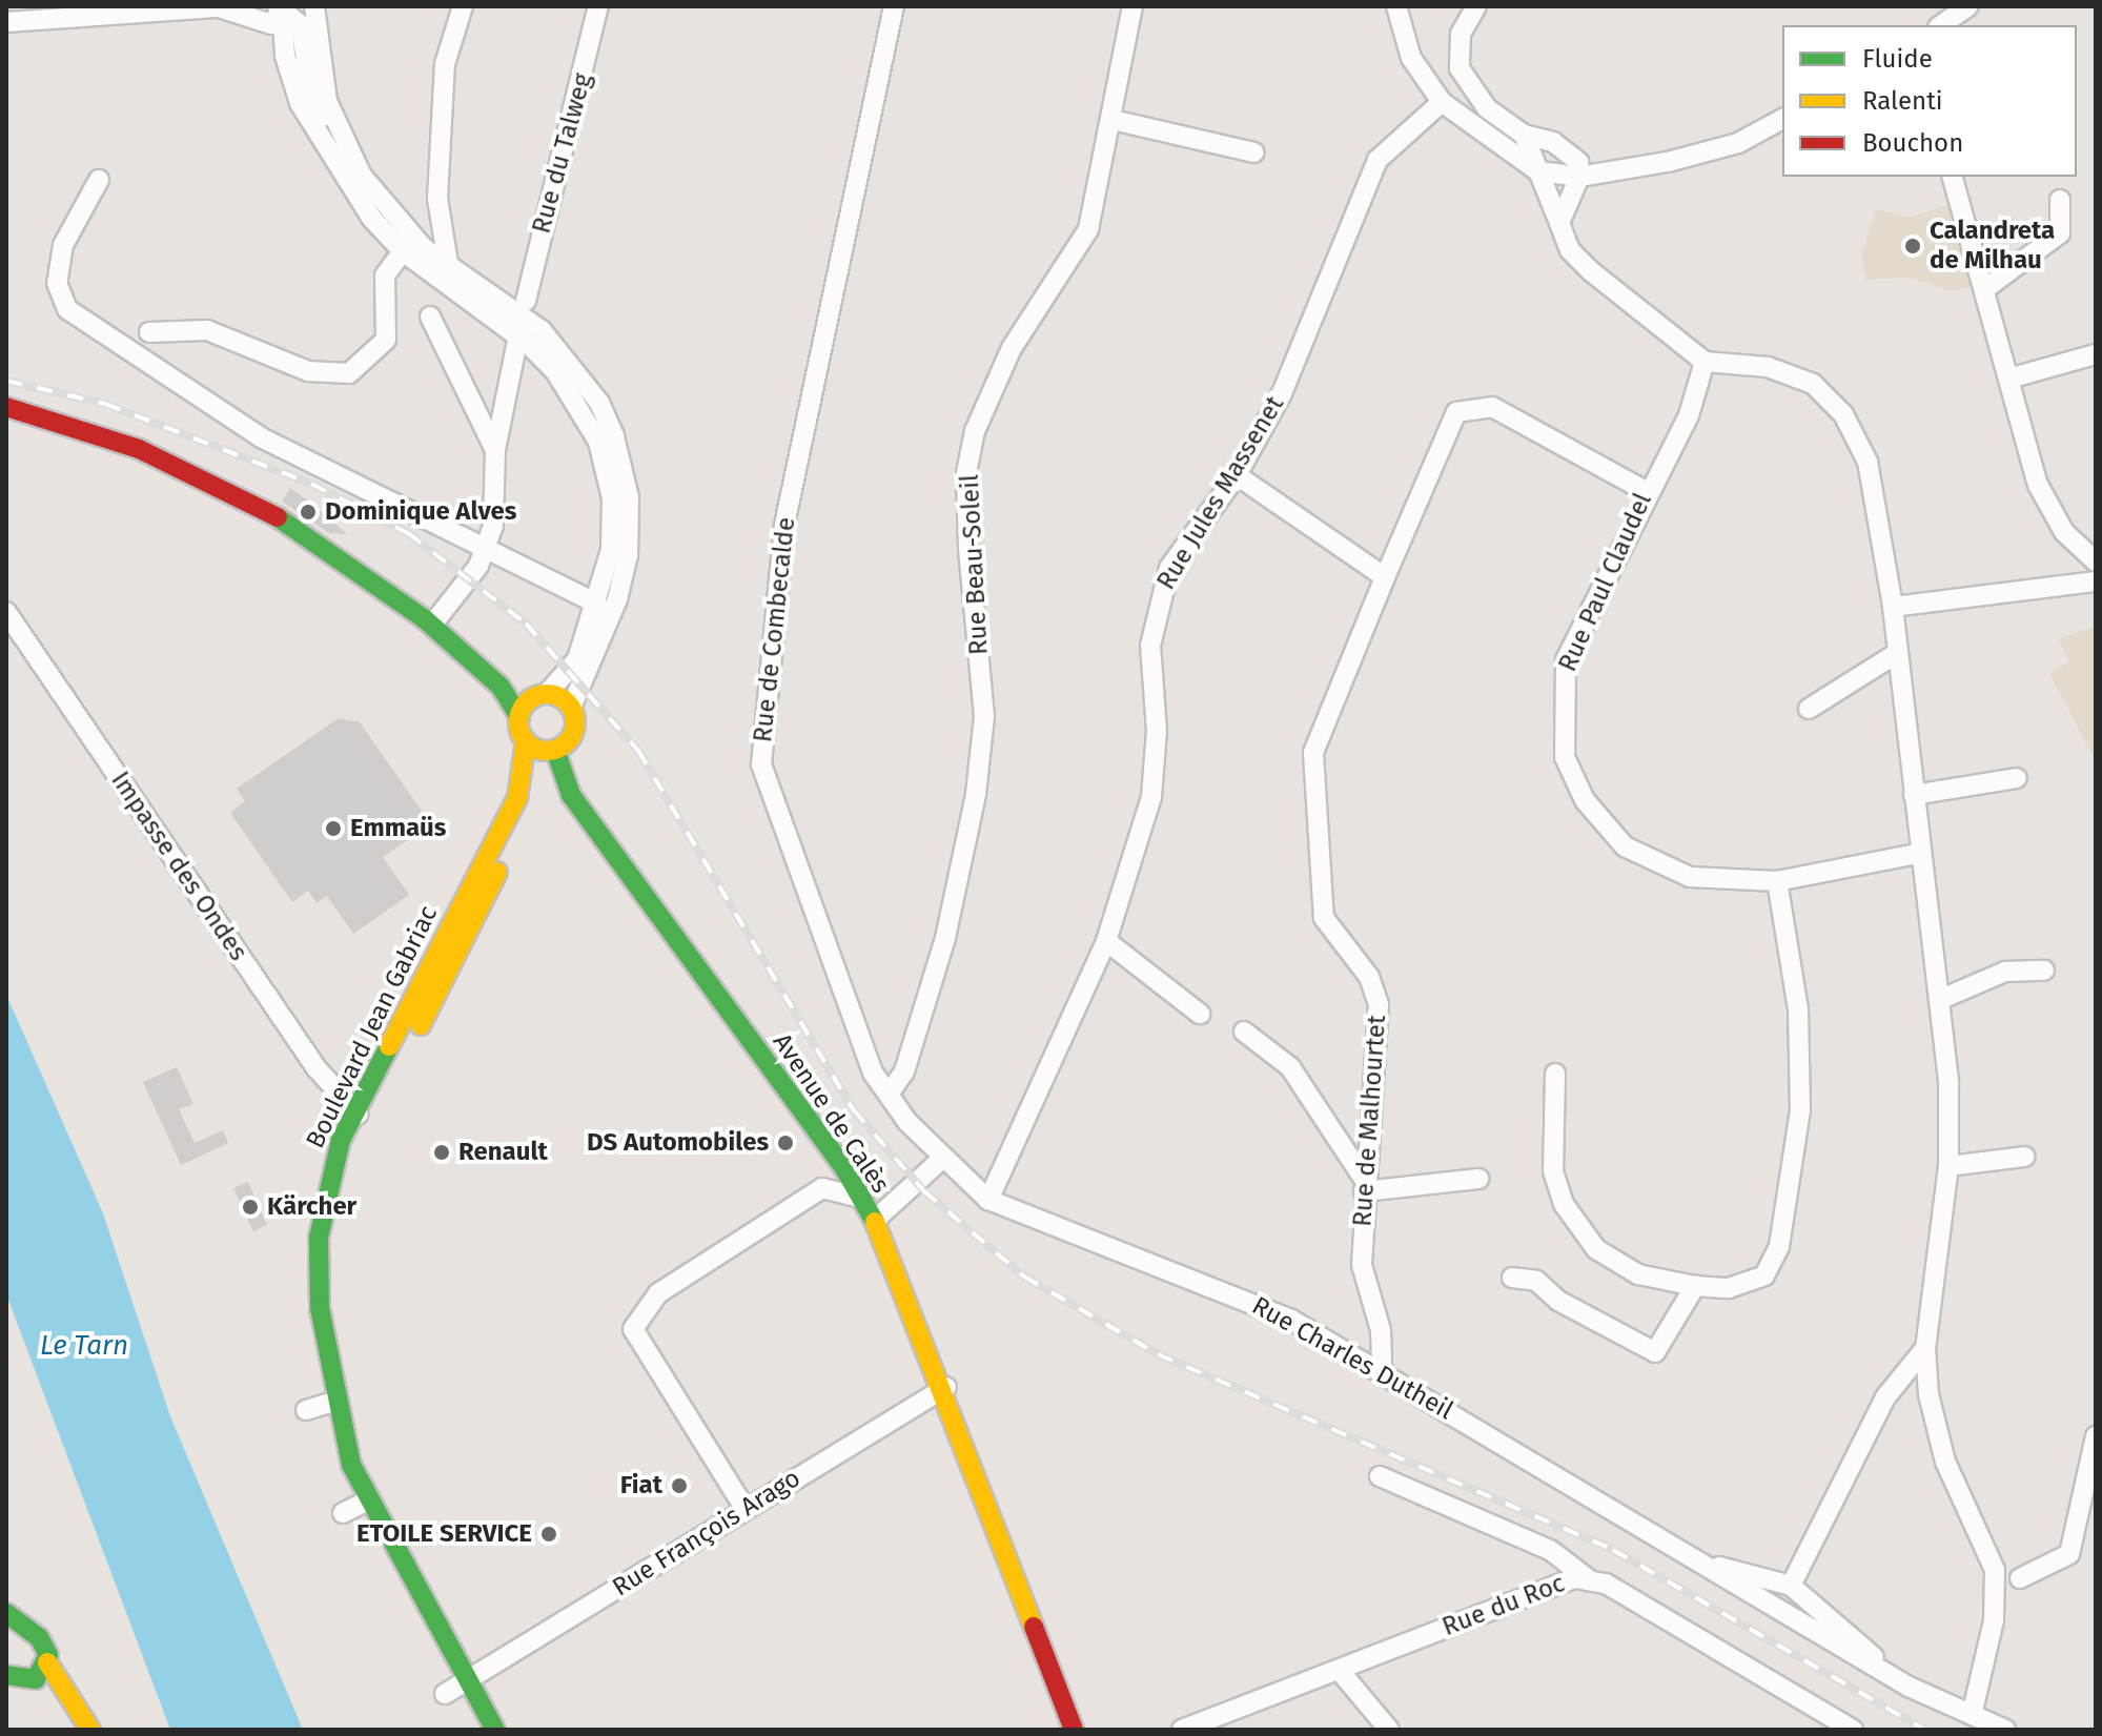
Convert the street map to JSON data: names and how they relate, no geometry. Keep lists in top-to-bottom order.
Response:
{
  "streets": {
    "main road": ["Boulevard Jean Gabriac", "Avenue de Calès"],
    "street": [
      "Rue du Talweg",
      "Rue Jules Massenet",
      "Rue Beau-Soleil",
      "Rue Paul Claudel",
      "Rue de Combecalde",
      "Impasse des Ondes",
      "Rue de Malhourtet",
      "Rue Charles Dutheil",
      "Rue François Arago",
      "Rue du Roc"
    ]
  },
  "crossings": [
    ["Rue Jules Massenet", "Rue de Combecalde"],
    ["Rue Jules Massenet", "Rue Charles Dutheil"],
    ["Rue Beau-Soleil", "Rue de Combecalde"],
    ["Rue Paul Claudel", "Rue de Malhourtet"],
    ["Rue de Combecalde", "Rue Charles Dutheil"],
    ["Impasse des Ondes", "Boulevard Jean Gabriac"],
    ["Boulevard Jean Gabriac", "Avenue de Calès"],
    ["Boulevard Jean Gabriac", "Rue François Arago"],
    ["Avenue de Calès", "Rue François Arago"],
    ["Rue de Malhourtet", "Rue Charles Dutheil"]
  ],
  "water": ["Le Tarn"],
  "places": [
    "Calandreta de Milhau",
    "Dominique Alves",
    "Emmaüs",
    "DS Automobiles",
    "Renault",
    "Kärcher",
    "Fiat",
    "ETOILE SERVICE"
  ],
  "legend": ["Fluide", "Ralenti", "Bouchon"]
}
